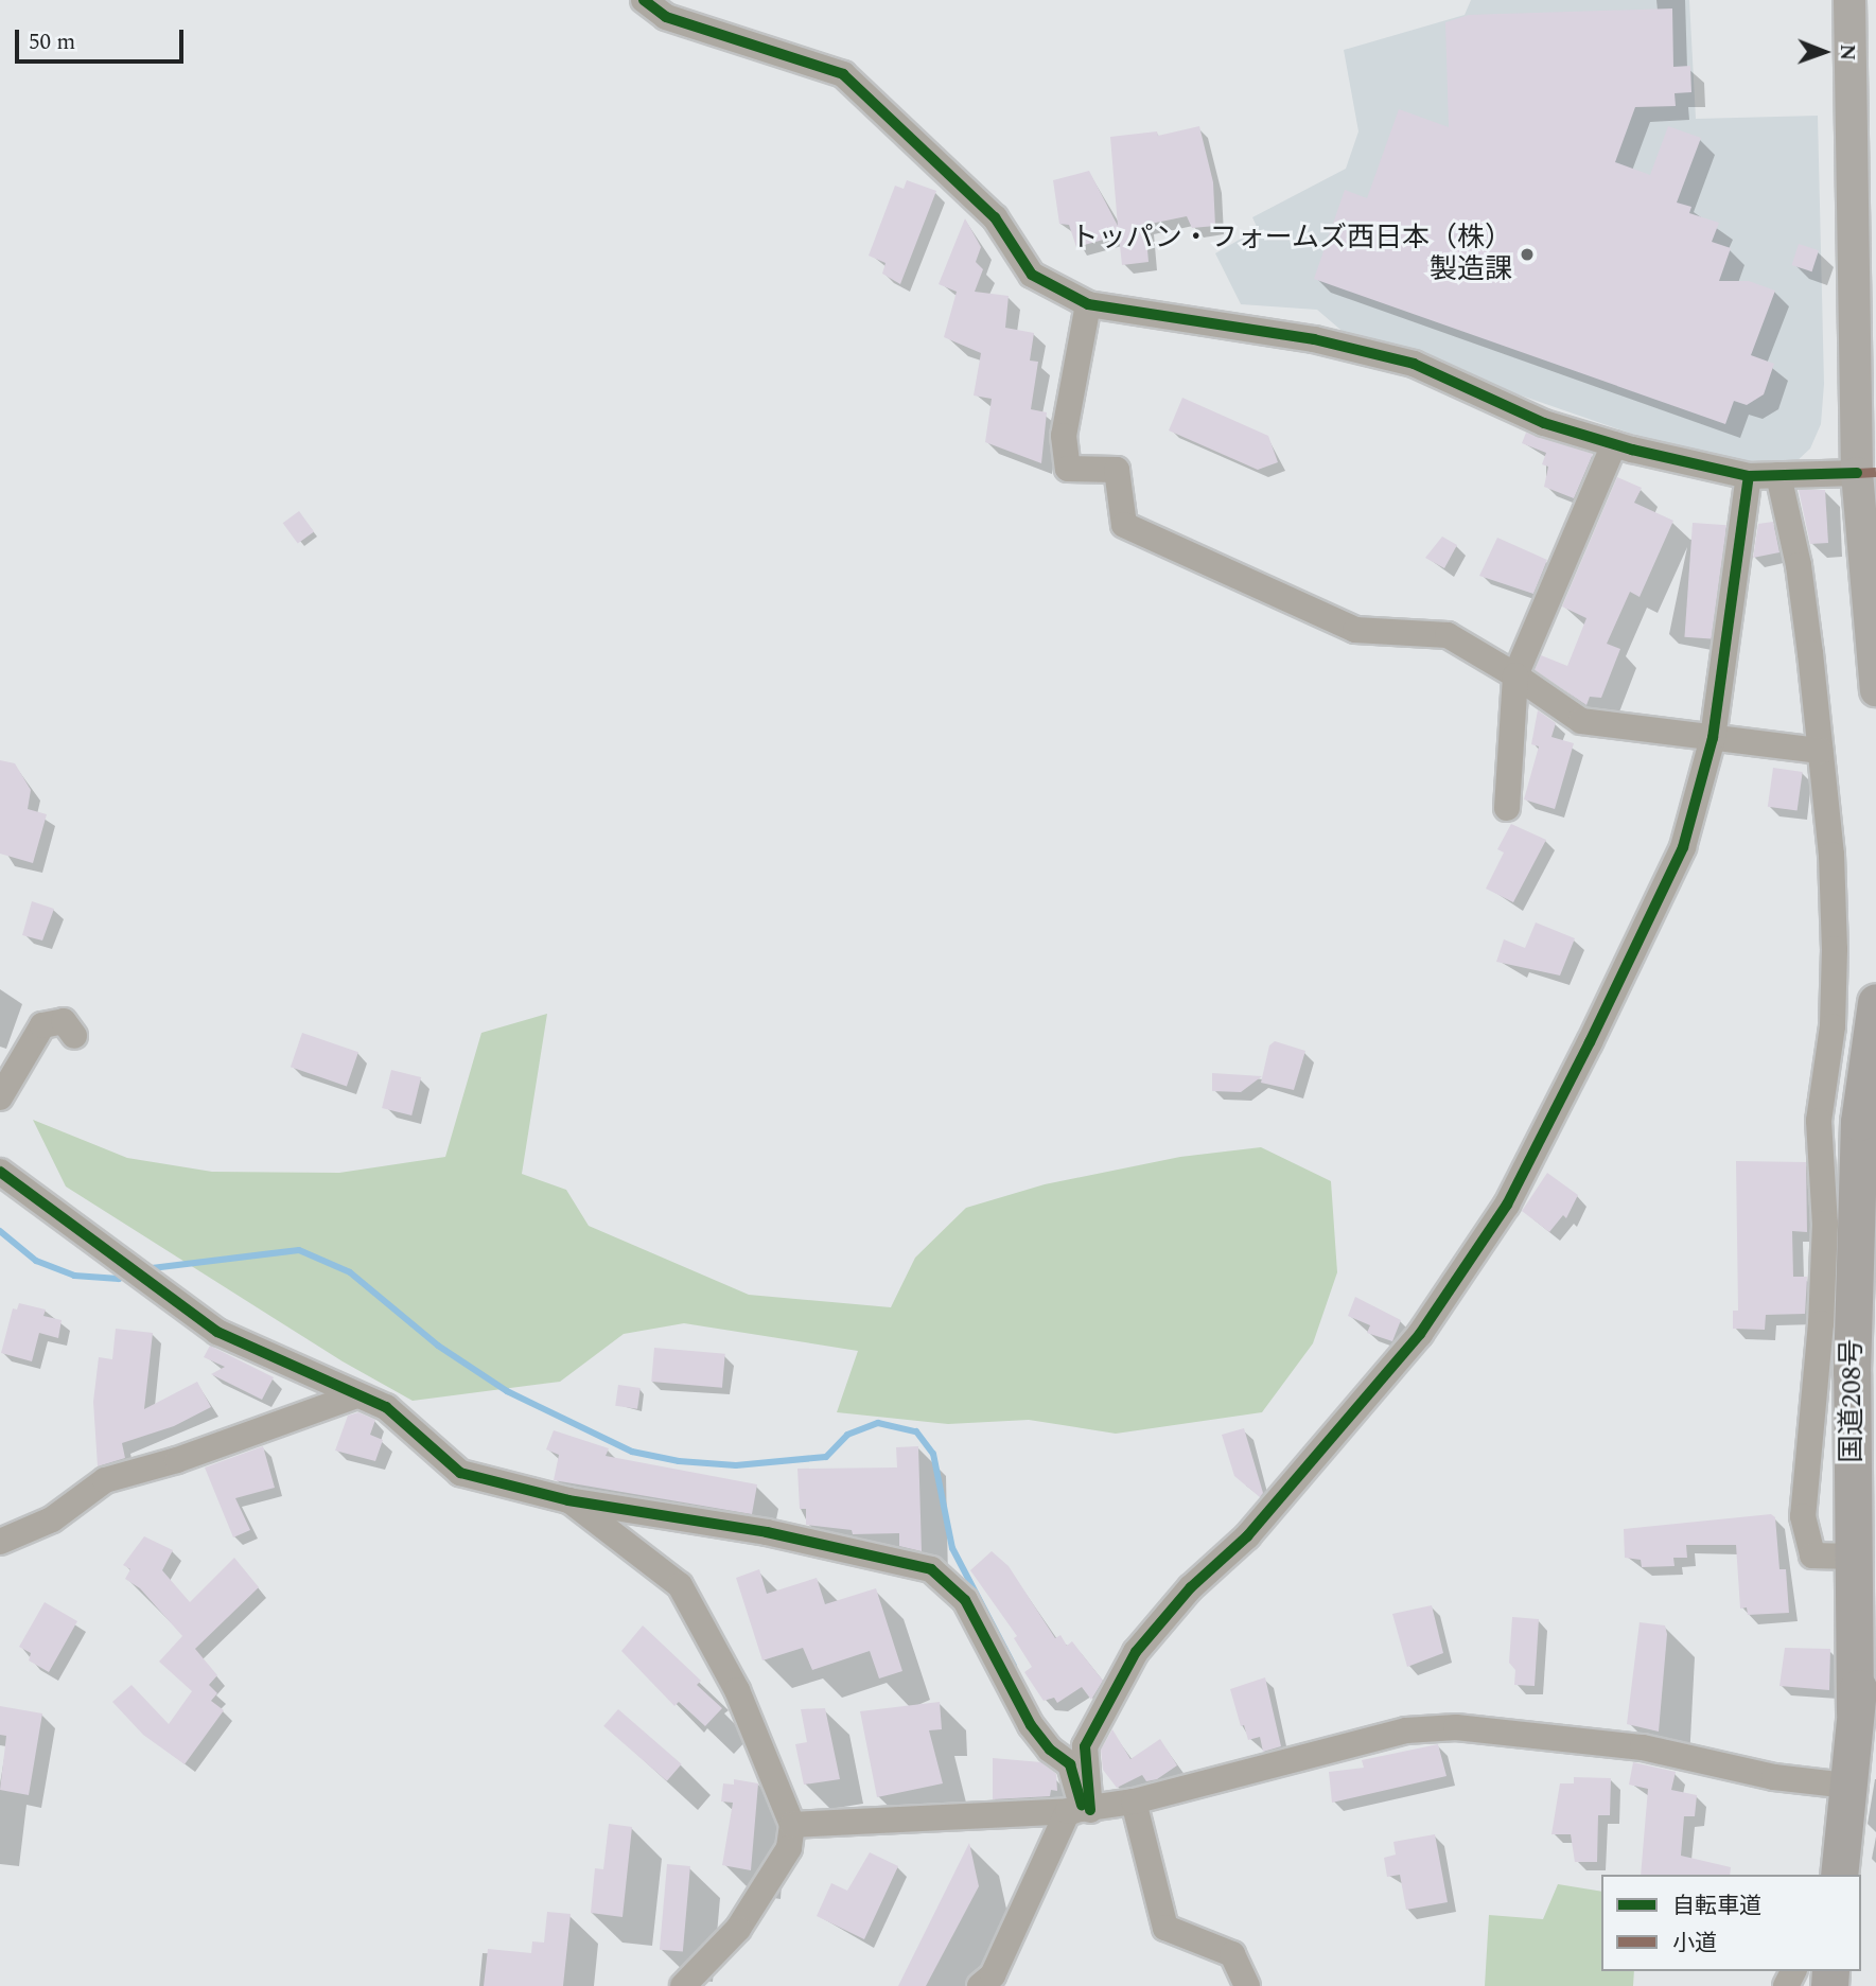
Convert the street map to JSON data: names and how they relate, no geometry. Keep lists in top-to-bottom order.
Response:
{
  "streets": {
    "highway": ["国道208号"]
  },
  "places": ["トッパン・フォームズ西日本（株） 製造課"],
  "legend": ["自転車道", "小道"],
  "scale_bar": "50 m",
  "north": "right"
}
